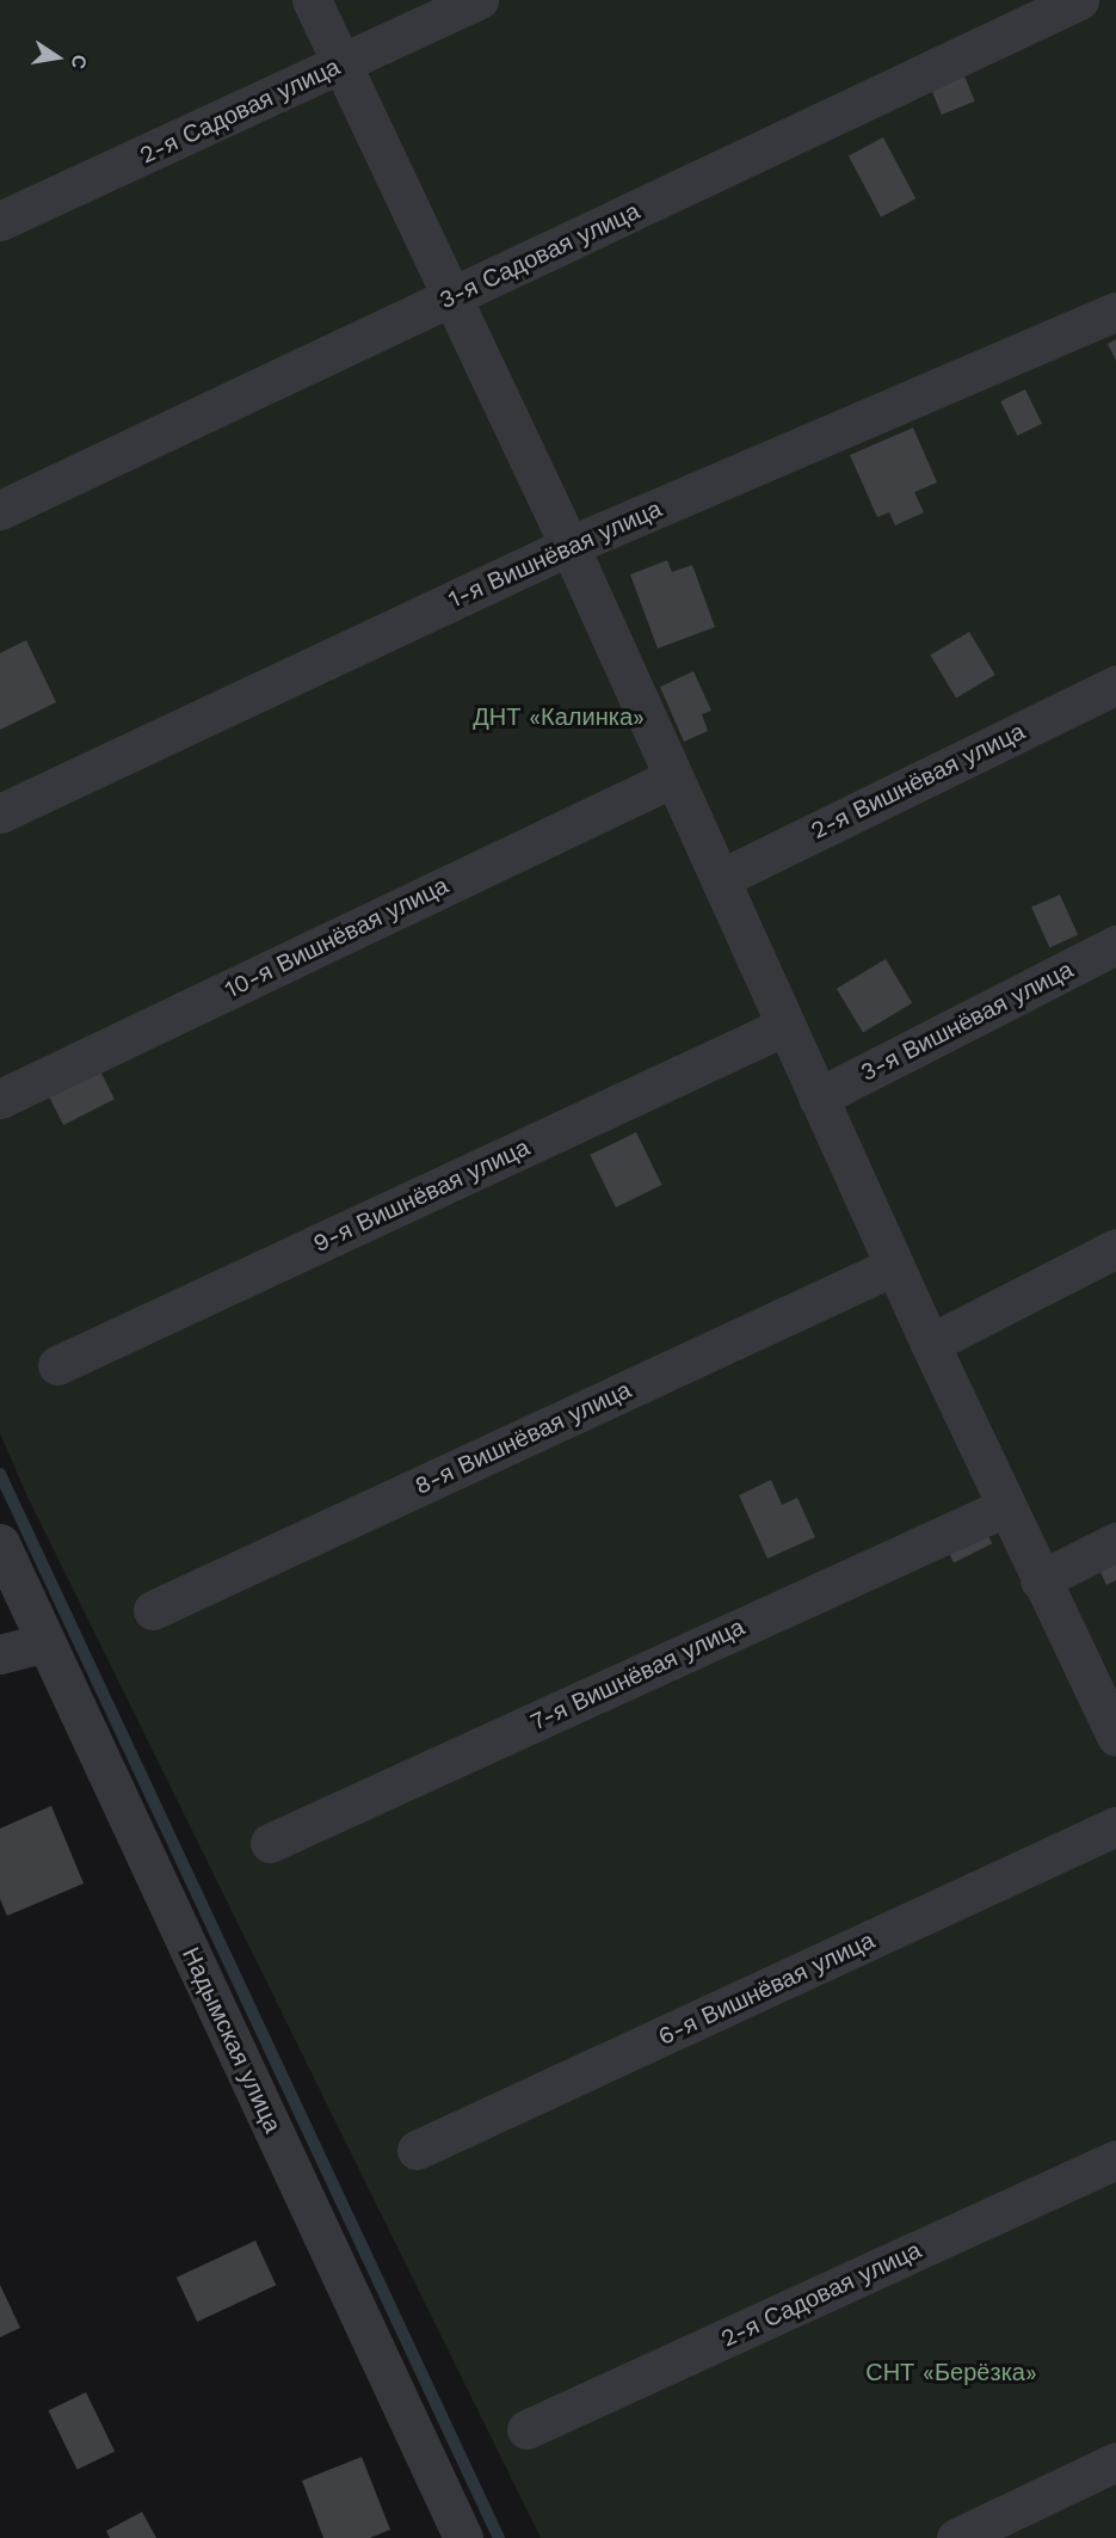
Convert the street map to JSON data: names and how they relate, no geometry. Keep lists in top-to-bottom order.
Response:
{
  "streets": {
    "street": [
      "2-я Садовая улица",
      "3-я Садовая улица",
      "1-я Вишнёвая улица",
      "2-я Вишнёвая улица",
      "10-я Вишнёвая улица",
      "3-я Вишнёвая улица",
      "9-я Вишнёвая улица",
      "8-я Вишнёвая улица",
      "7-я Вишнёвая улица",
      "6-я Вишнёвая улица",
      "Надымская улица"
    ]
  },
  "parks": ["ДНТ «Калинка»", "СНТ «Берёзка»"],
  "north": "right"
}
